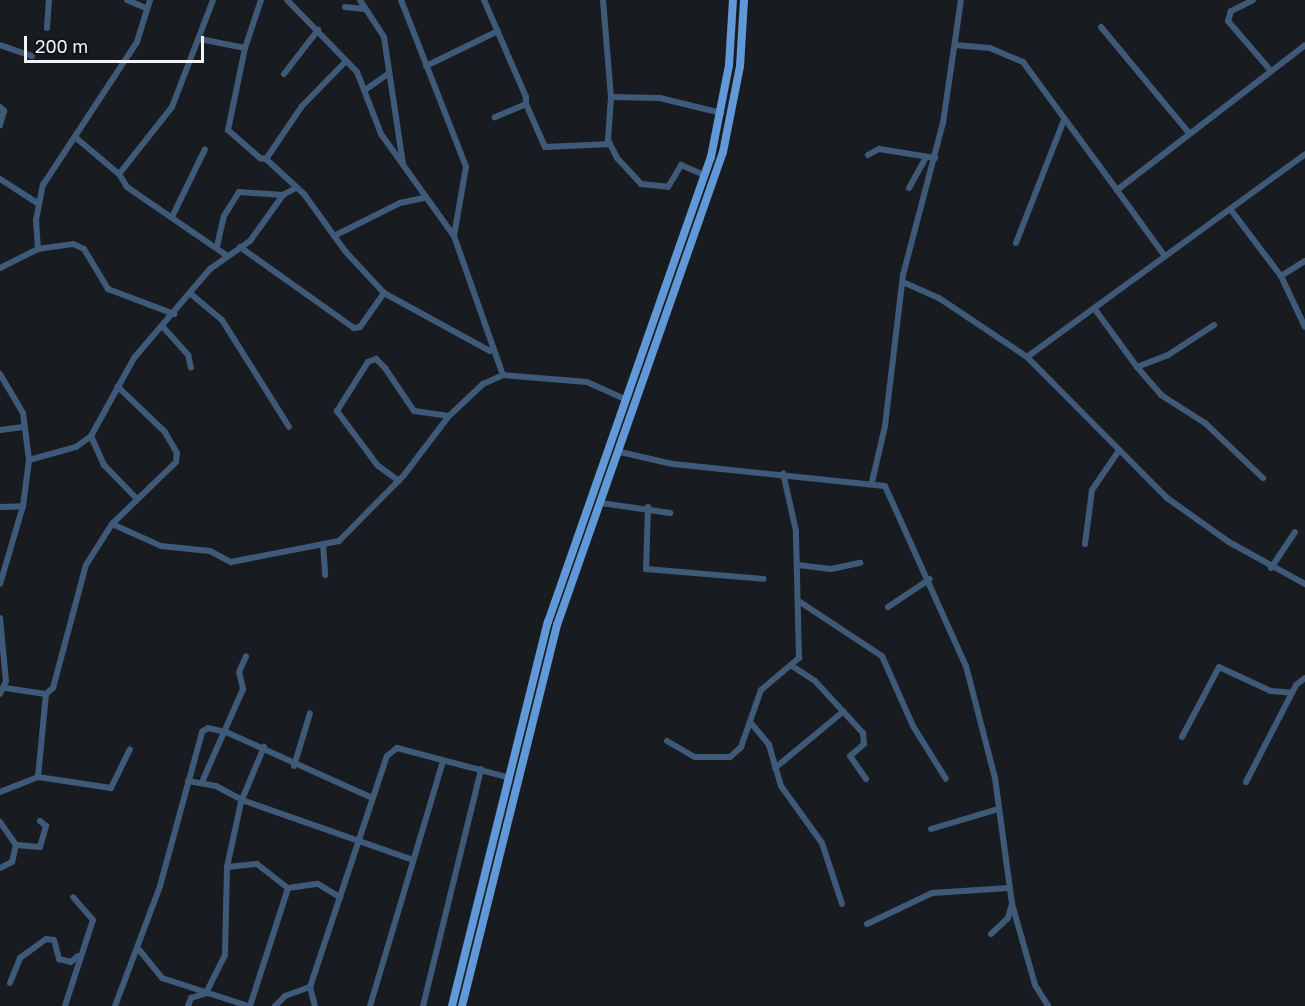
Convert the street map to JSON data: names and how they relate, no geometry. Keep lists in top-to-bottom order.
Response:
{
  "scale_bar": "200 m"
}
